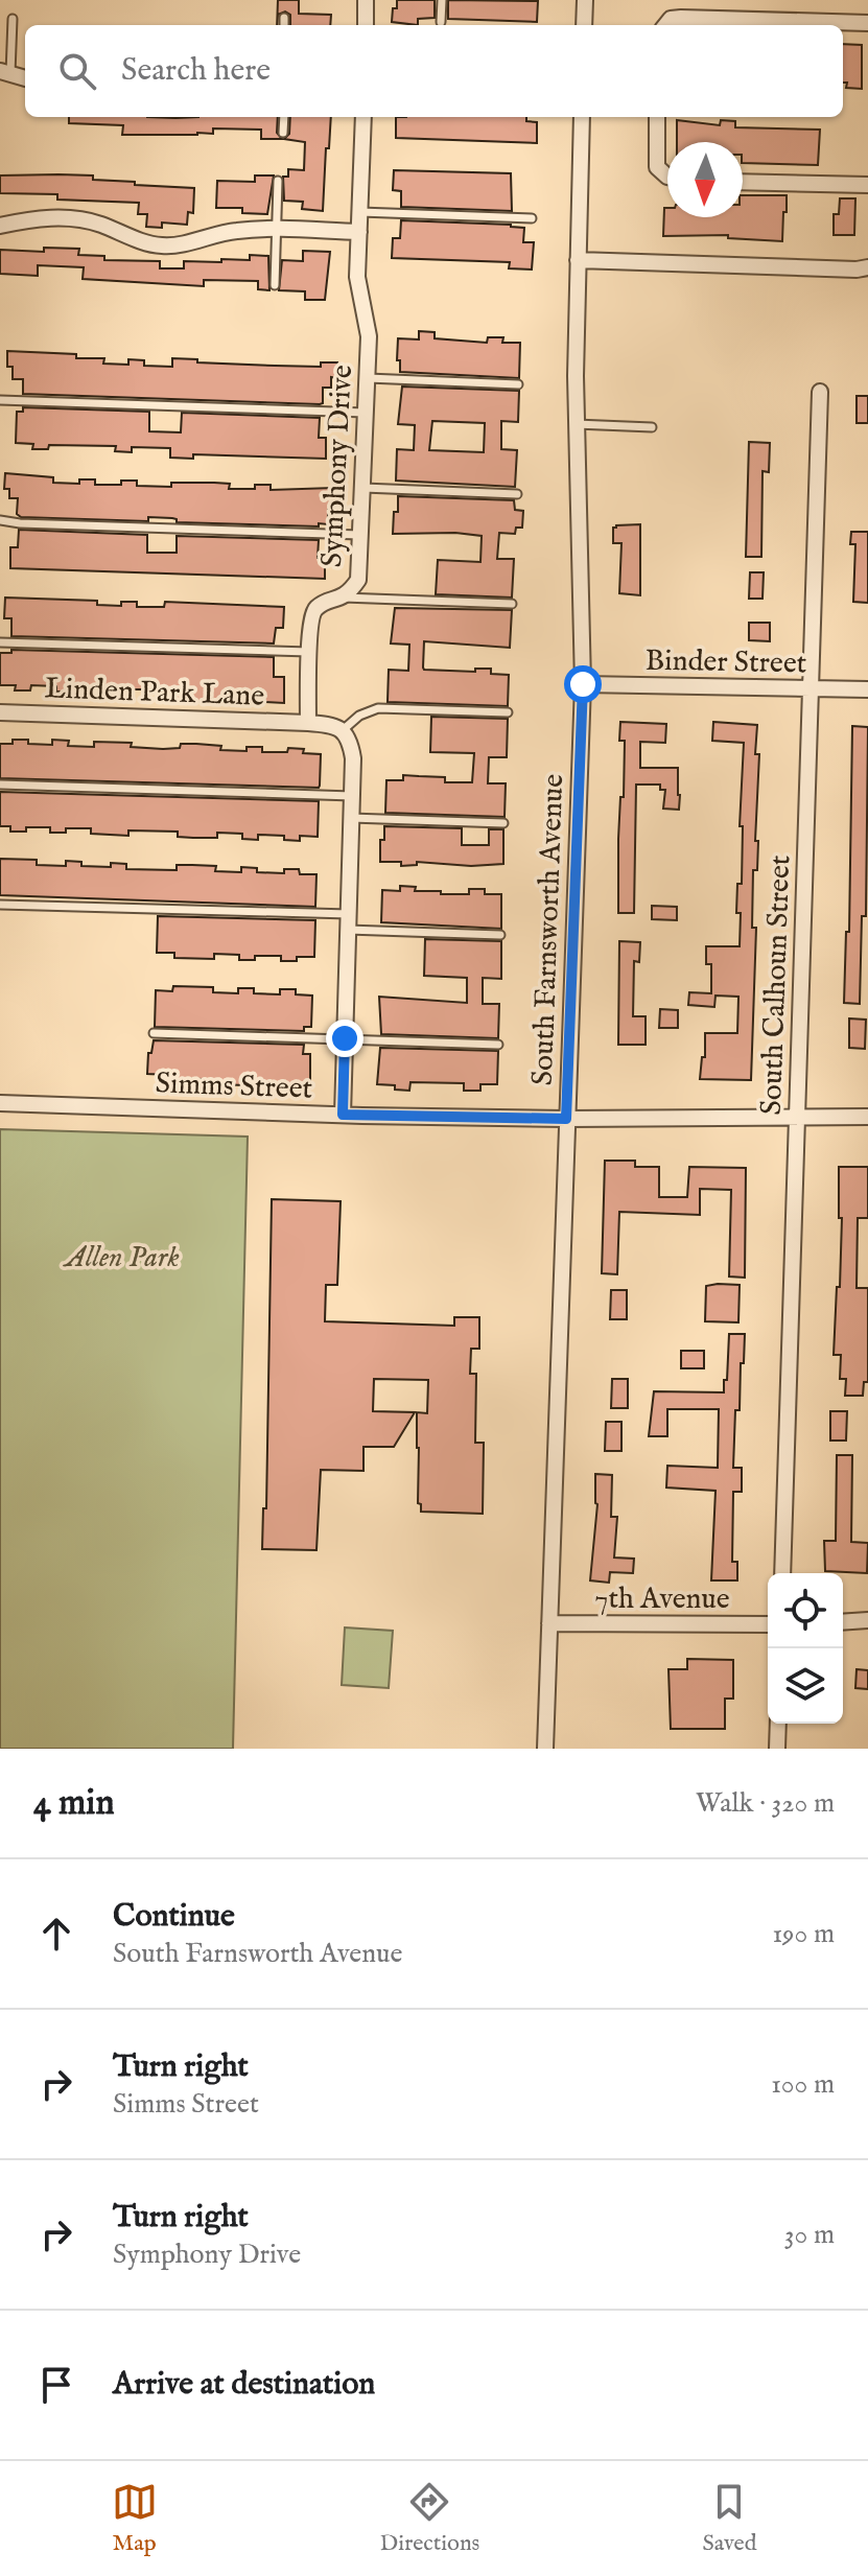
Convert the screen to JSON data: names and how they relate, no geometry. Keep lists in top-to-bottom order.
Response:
{
  "streets": {
    "street": [
      "Symphony Drive",
      "Binder Street",
      "Linden Park Lane",
      "South Farnsworth Avenue",
      "South Calhoun Street",
      "Simms Street",
      "7th Avenue"
    ]
  },
  "crossings": [
    ["Symphony Drive", "Linden Park Lane"],
    ["Binder Street", "South Farnsworth Avenue"],
    ["Binder Street", "South Calhoun Street"],
    ["South Farnsworth Avenue", "Simms Street"],
    ["South Farnsworth Avenue", "7th Avenue"],
    ["South Calhoun Street", "Simms Street"]
  ],
  "parks": ["Allen Park"],
  "north": "bottom",
  "page": {
    "search": "Search here",
    "heading": ["4 min", "Walk · 320 m"],
    "list": [
      ["Continue", "South Farnsworth Avenue", "190 m"],
      ["Turn right", "Simms Street", "100 m"],
      ["Turn right", "Symphony Drive", "30 m"],
      "Arrive at destination"
    ],
    "nav": ["Map", "Directions", "Saved"]
  }
}
